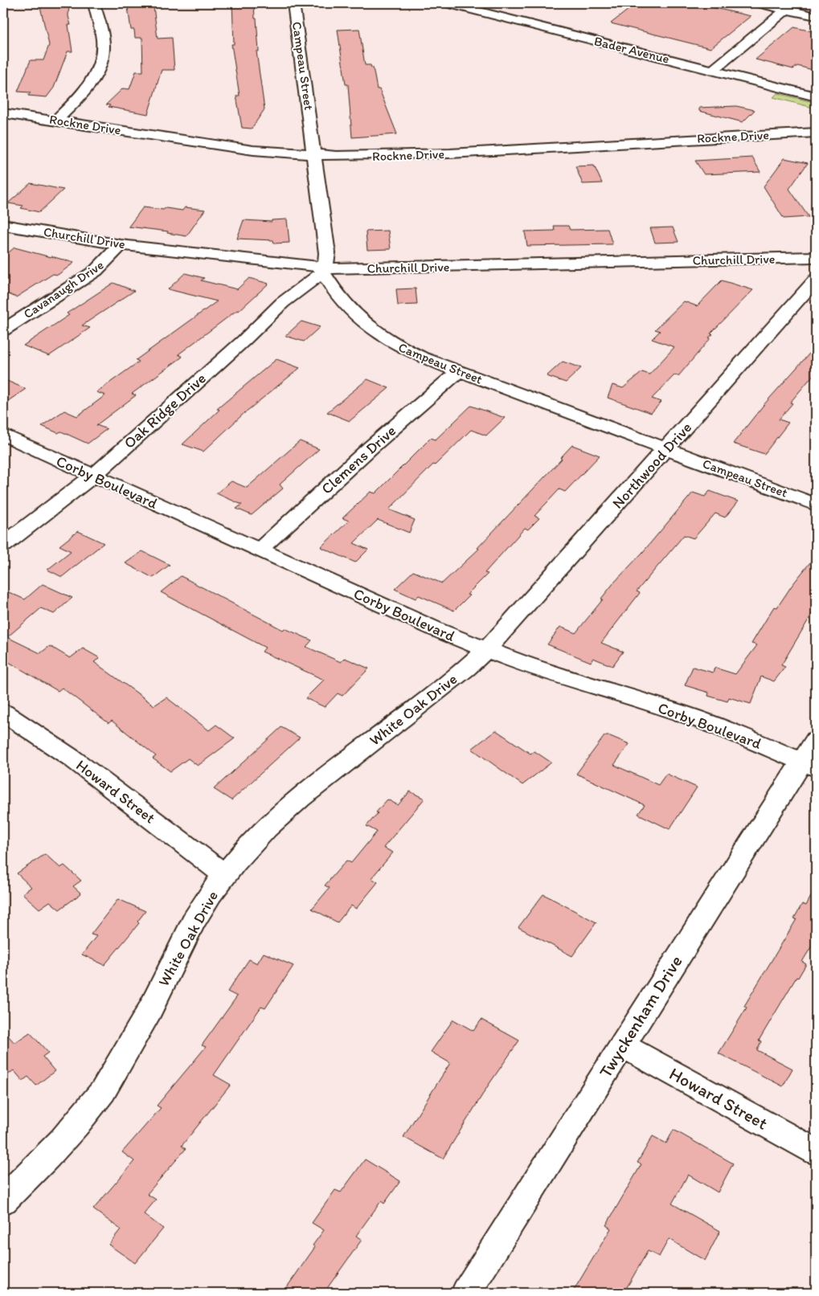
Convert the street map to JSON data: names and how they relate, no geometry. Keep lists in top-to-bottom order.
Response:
{
  "streets": {
    "street": [
      "Bader Avenue",
      "Campeau Street",
      "Rockne Drive",
      "Churchill Drive",
      "Cavanaugh Drive",
      "Oak Ridge Drive",
      "Clemens Drive",
      "Northwood Drive",
      "Corby Boulevard",
      "White Oak Drive",
      "Howard Street",
      "Twyckenham Drive"
    ]
  },
  "crossings": [
    ["Campeau Street", "Rockne Drive"],
    ["Campeau Street", "Churchill Drive"],
    ["Campeau Street", "Oak Ridge Drive"],
    ["Campeau Street", "Clemens Drive"],
    ["Campeau Street", "Northwood Drive"],
    ["Churchill Drive", "Cavanaugh Drive"],
    ["Churchill Drive", "Oak Ridge Drive"],
    ["Oak Ridge Drive", "Corby Boulevard"],
    ["Clemens Drive", "Corby Boulevard"],
    ["Northwood Drive", "Corby Boulevard"],
    ["Northwood Drive", "White Oak Drive"],
    ["Corby Boulevard", "White Oak Drive"],
    ["Corby Boulevard", "Twyckenham Drive"],
    ["White Oak Drive", "Howard Street"],
    ["Howard Street", "Twyckenham Drive"]
  ]
}
